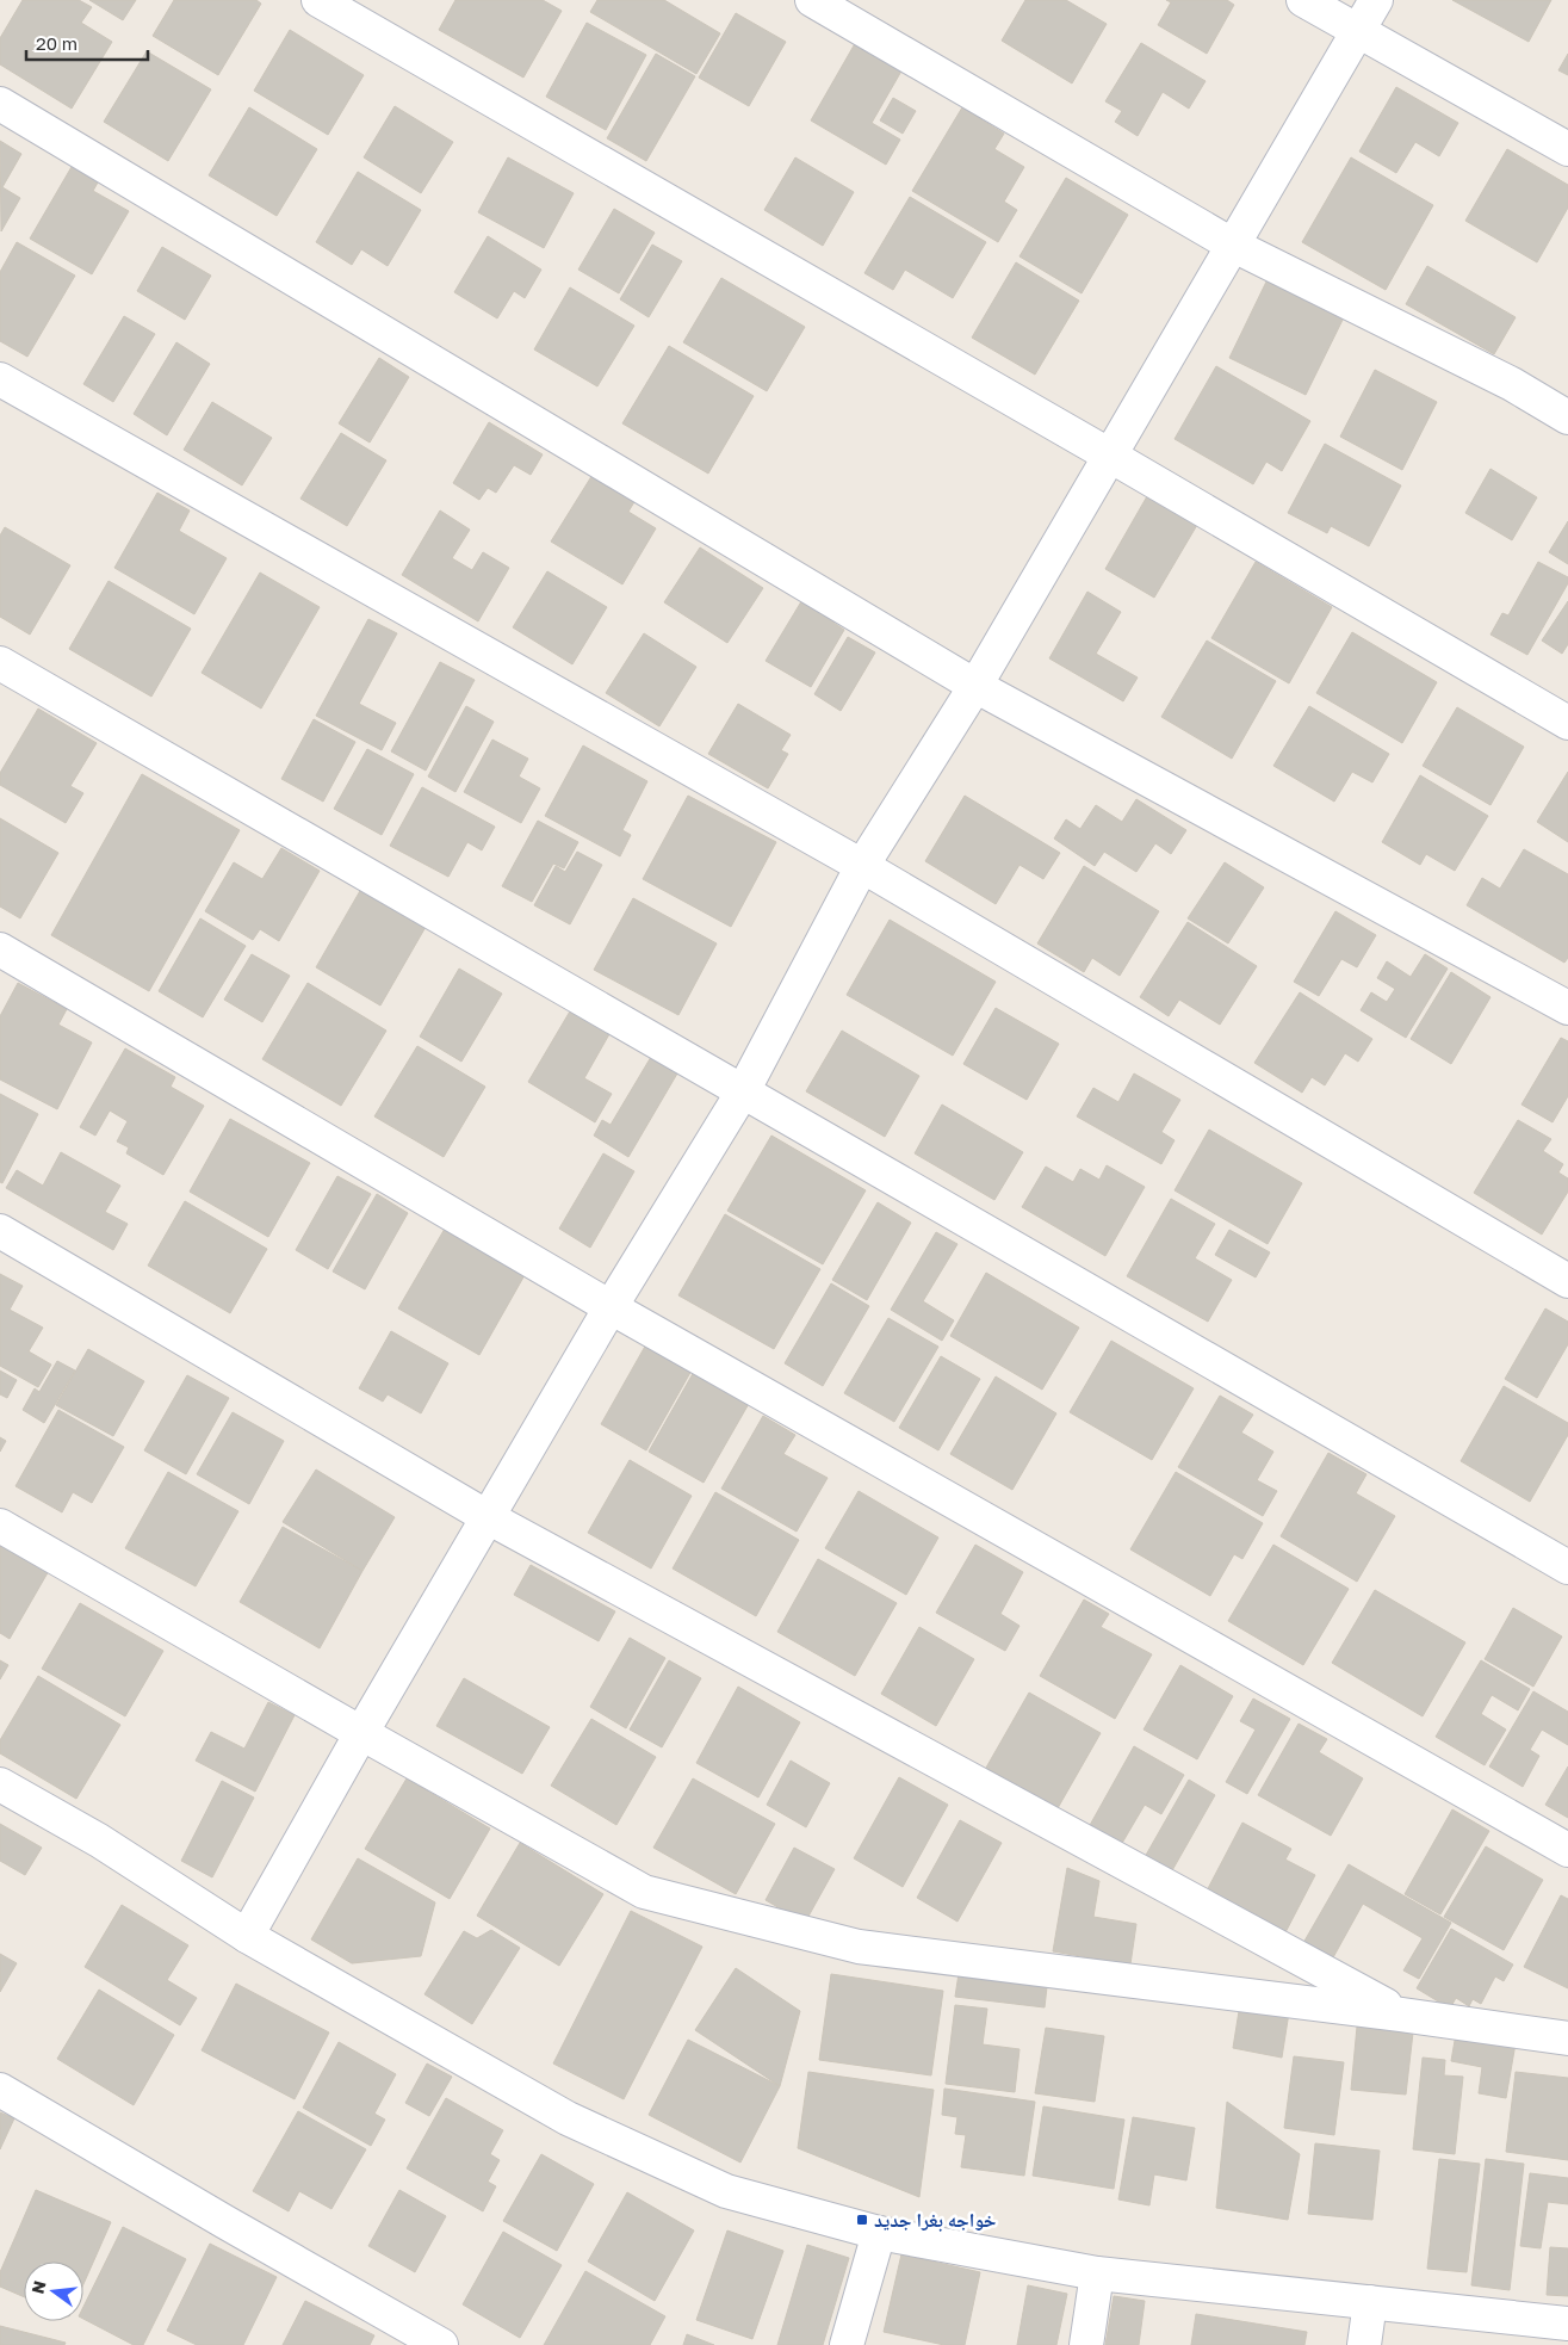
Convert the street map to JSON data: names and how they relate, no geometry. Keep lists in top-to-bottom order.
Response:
{
  "places": {
    "transit": ["خواجه بغرا جدید"]
  },
  "scale_bar": "20 m",
  "north": "left"
}
